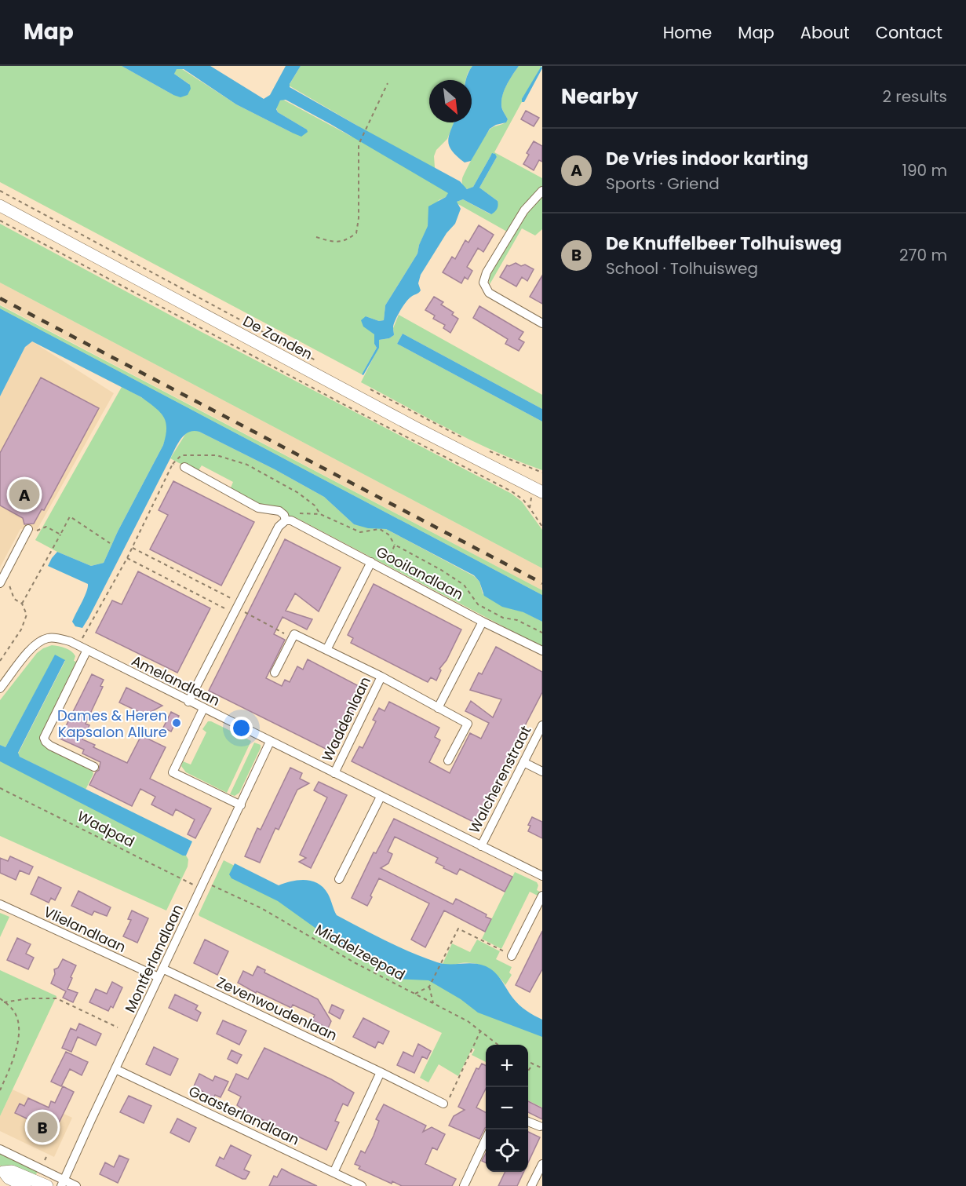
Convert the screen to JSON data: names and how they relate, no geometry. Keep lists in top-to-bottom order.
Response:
{
  "streets": {
    "main road": ["De Zanden"],
    "street": [
      "Gooilandlaan",
      "Amelandlaan",
      "Waddenlaan",
      "Walcherenstraat",
      "Vlielandlaan",
      "Montferlandlaan",
      "Zevenwoudenlaan",
      "Gaasterlandlaan"
    ],
    "path": ["Wadpad", "Middelzeepad"]
  },
  "crossings": [
    ["Amelandlaan", "Waddenlaan"],
    ["Amelandlaan", "Walcherenstraat"],
    ["Amelandlaan", "Montferlandlaan"],
    ["Wadpad", "Middelzeepad"],
    ["Wadpad", "Montferlandlaan"],
    ["Vlielandlaan", "Montferlandlaan"],
    ["Middelzeepad", "Montferlandlaan"],
    ["Montferlandlaan", "Zevenwoudenlaan"],
    ["Montferlandlaan", "Gaasterlandlaan"]
  ],
  "places": ["Dames & Heren Kapsalon Allure"],
  "north": "bottom right",
  "page": {
    "header": "Map",
    "nav": [
      "Home",
      "Map",
      "About",
      "Contact"
    ],
    "heading": ["Nearby", "2 results"],
    "list": [
      {
        "mark": "A",
        "name": "De Vries indoor karting",
        "note": "Sports · Griend",
        "value": "190 m"
      },
      {
        "mark": "B",
        "name": "De Knuffelbeer Tolhuisweg",
        "note": "School · Tolhuisweg",
        "value": "270 m"
      }
    ],
    "pins": ["A", "B"],
    "map_buttons": ["+", "−"]
  }
}
